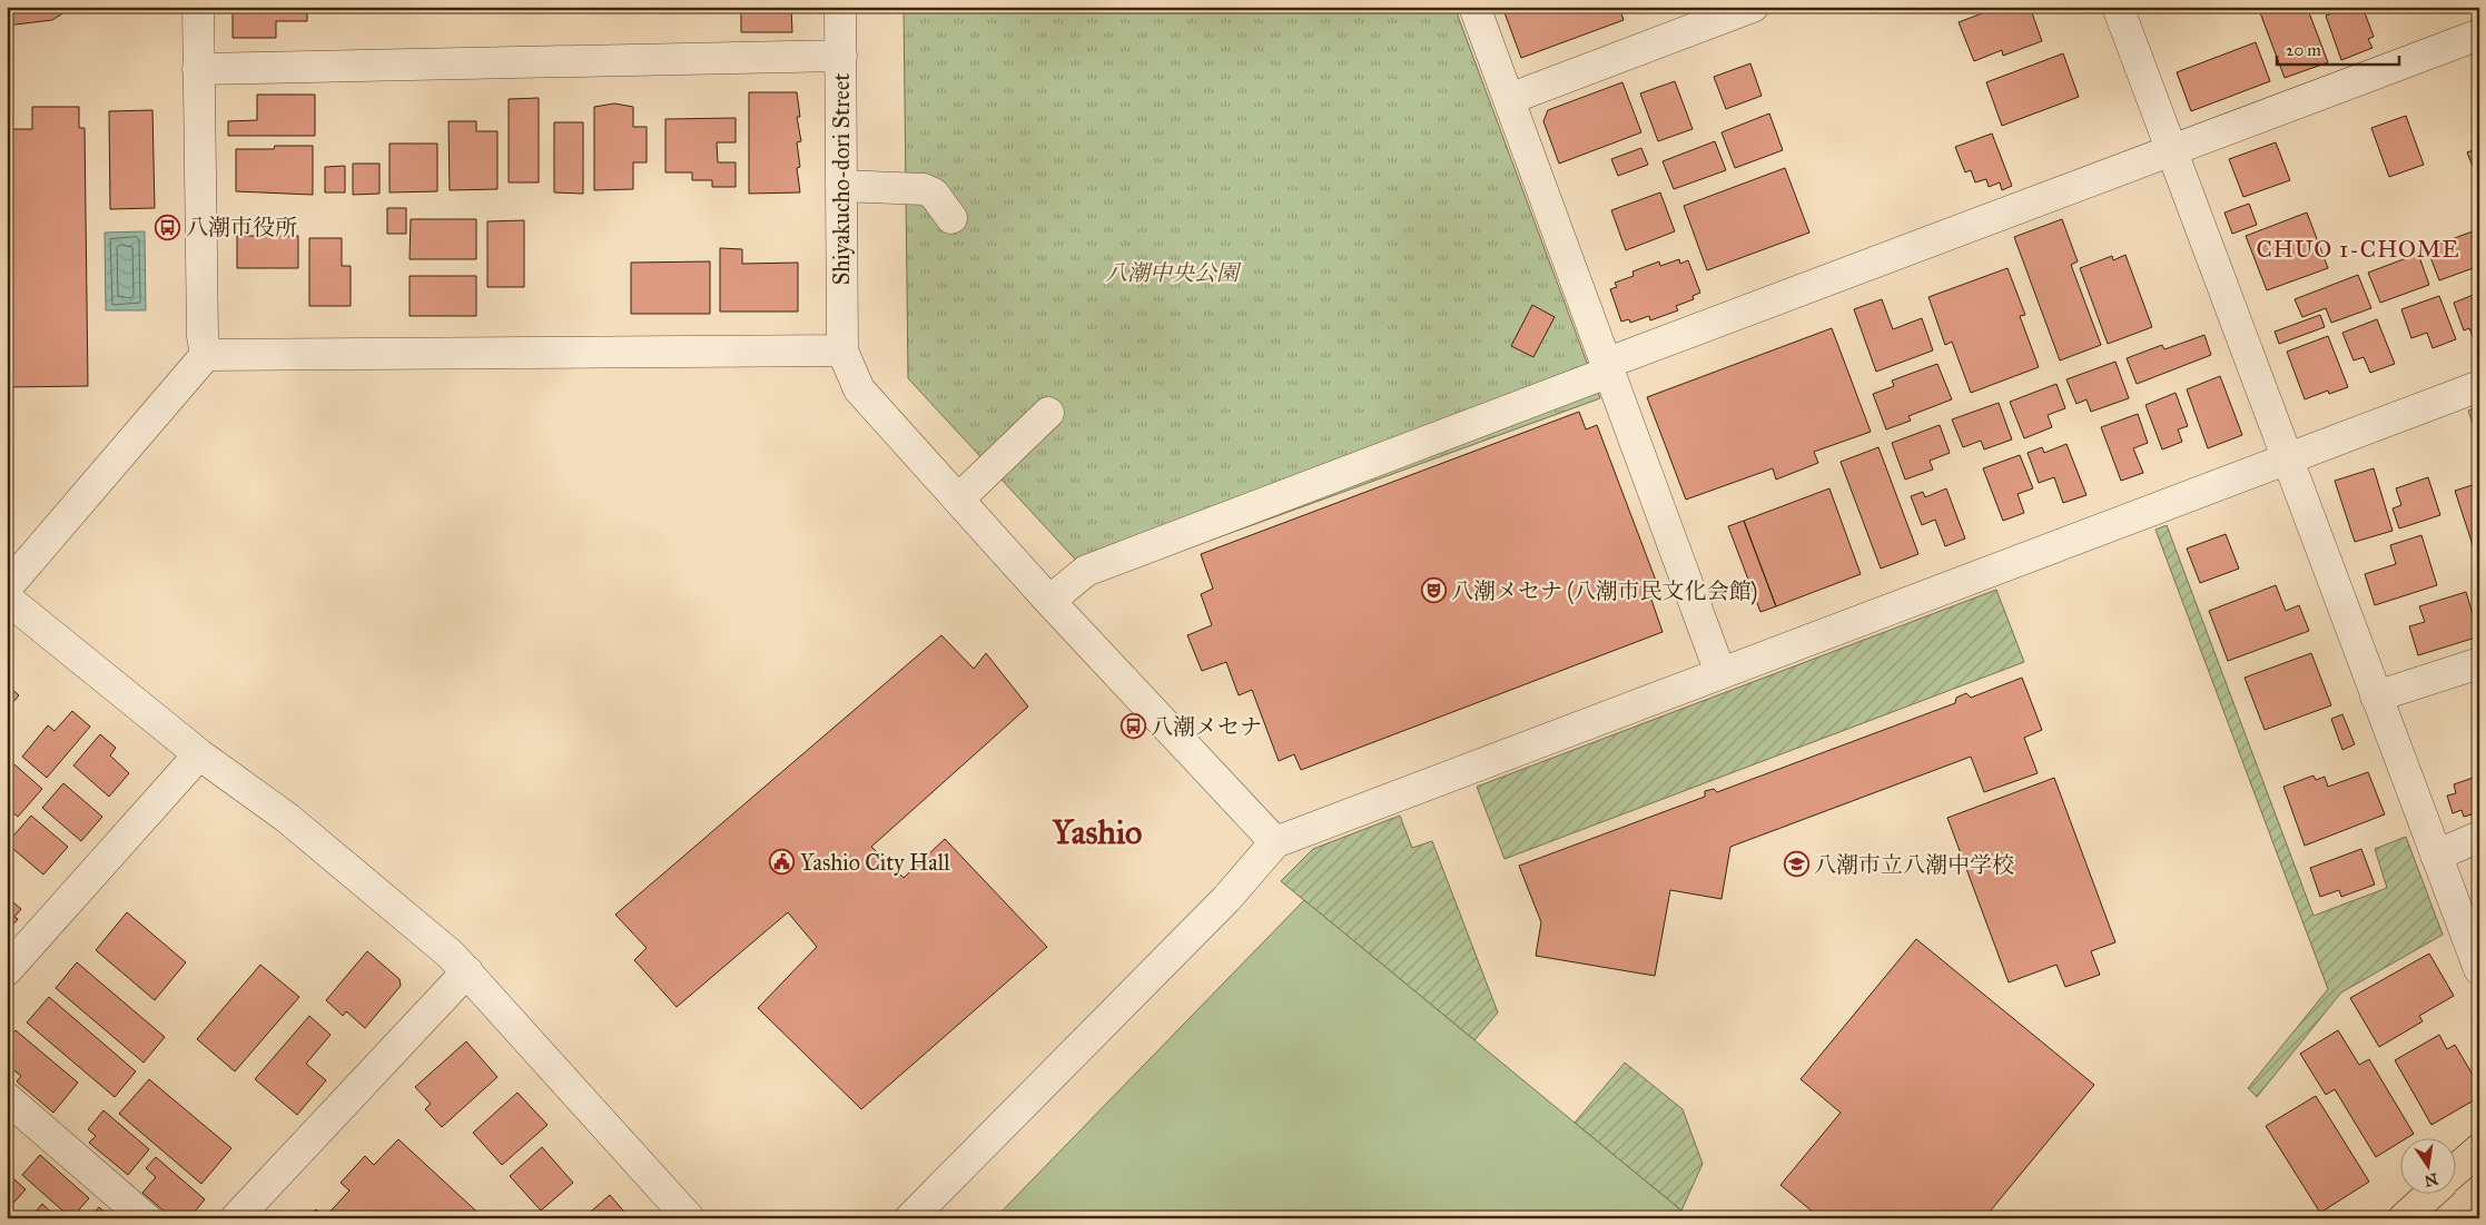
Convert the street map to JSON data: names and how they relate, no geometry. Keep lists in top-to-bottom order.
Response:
{
  "streets": {
    "street": ["Shiyakucho-dori Street"]
  },
  "districts": ["CHUO 1-CHOME", "Yashio"],
  "parks": ["八潮中央公園"],
  "places": {
    "bus stop": ["八潮市役所", "八潮メセナ"],
    "theatre": ["八潮メセナ (八潮市民文化会館)"],
    "public building": ["Yashio City Hall"],
    "school or university": ["八潮市立八潮中学校"]
  },
  "scale_bar": "20 m",
  "north": "bottom"
}
